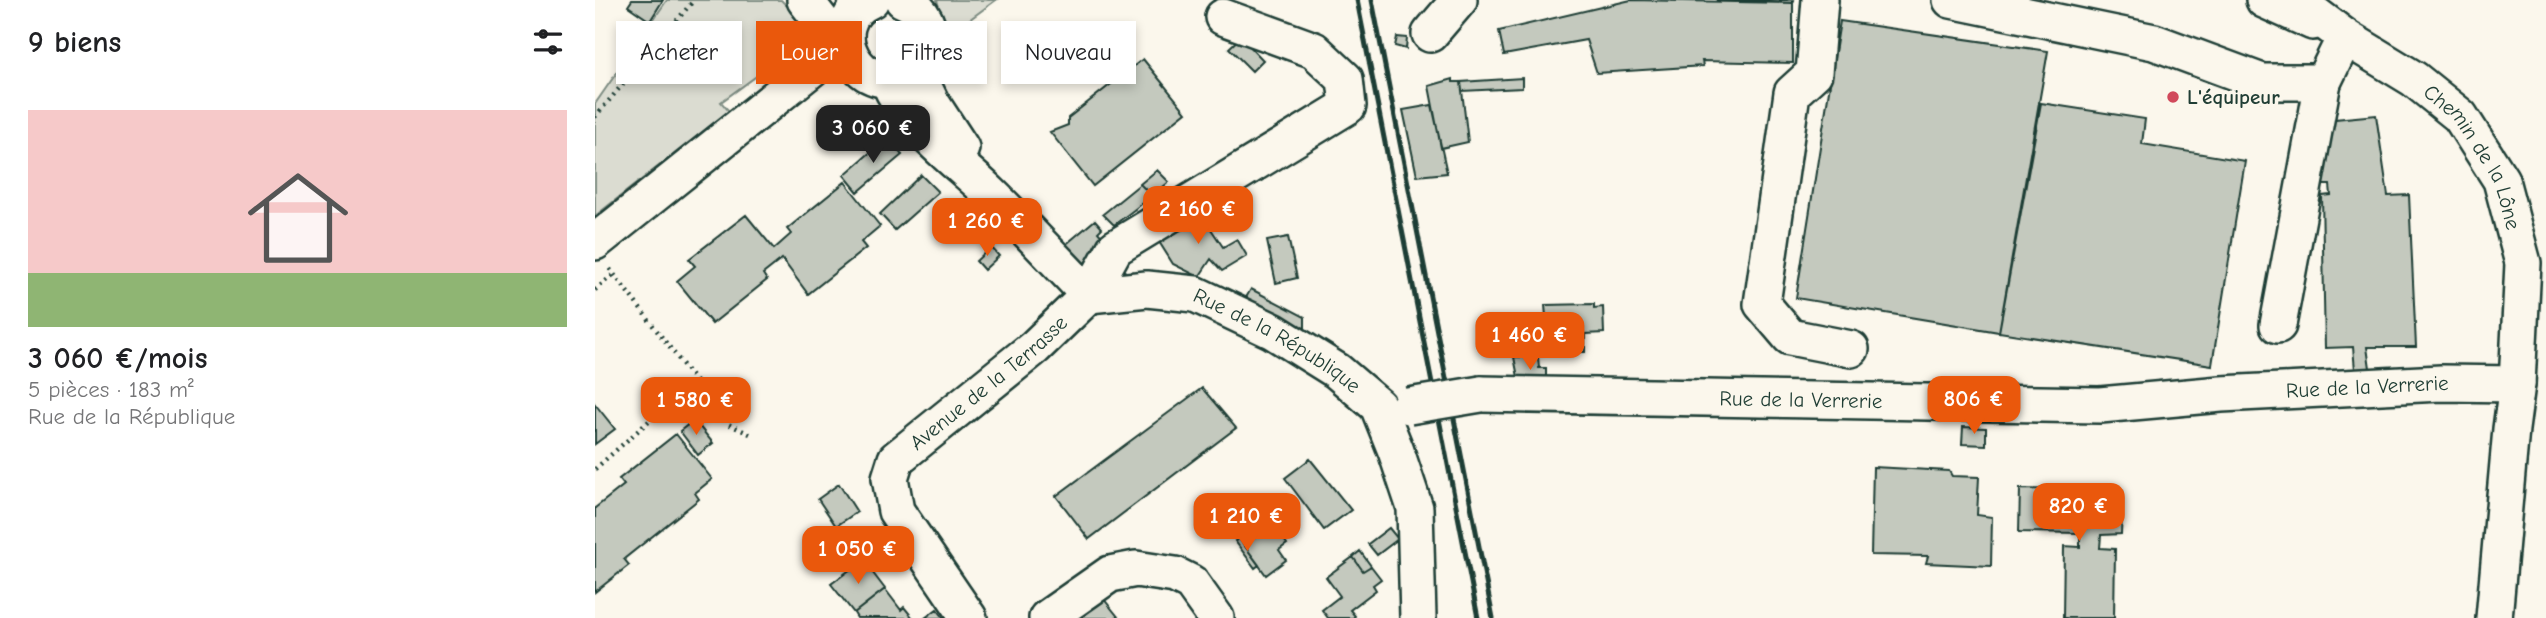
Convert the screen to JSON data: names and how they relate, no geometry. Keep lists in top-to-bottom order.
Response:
{
  "streets": {
    "street": [
      "Chemin de la Lône",
      "Rue de la République",
      "Avenue de la Terrasse",
      "Rue de la Verrerie"
    ]
  },
  "crossings": [
    ["Chemin de la Lône", "Rue de la Verrerie"],
    ["Rue de la République", "Avenue de la Terrasse"],
    ["Rue de la République", "Rue de la Verrerie"]
  ],
  "places": ["L'équipeur"],
  "page": {
    "heading": "9 biens",
    "chip": [
      "Acheter",
      "Louer",
      "Filtres",
      "Nouveau"
    ],
    "list": [
      {
        "name": "3 060 €/mois",
        "note": "5 pièces · 183 m² · Rue de la République"
      }
    ],
    "price": [
      "3 060 €",
      "2 160 €",
      "1 260 €",
      "1 460 €",
      "806 €",
      "1 580 €",
      "820 €",
      "1 210 €",
      "1 050 €"
    ]
  }
}
